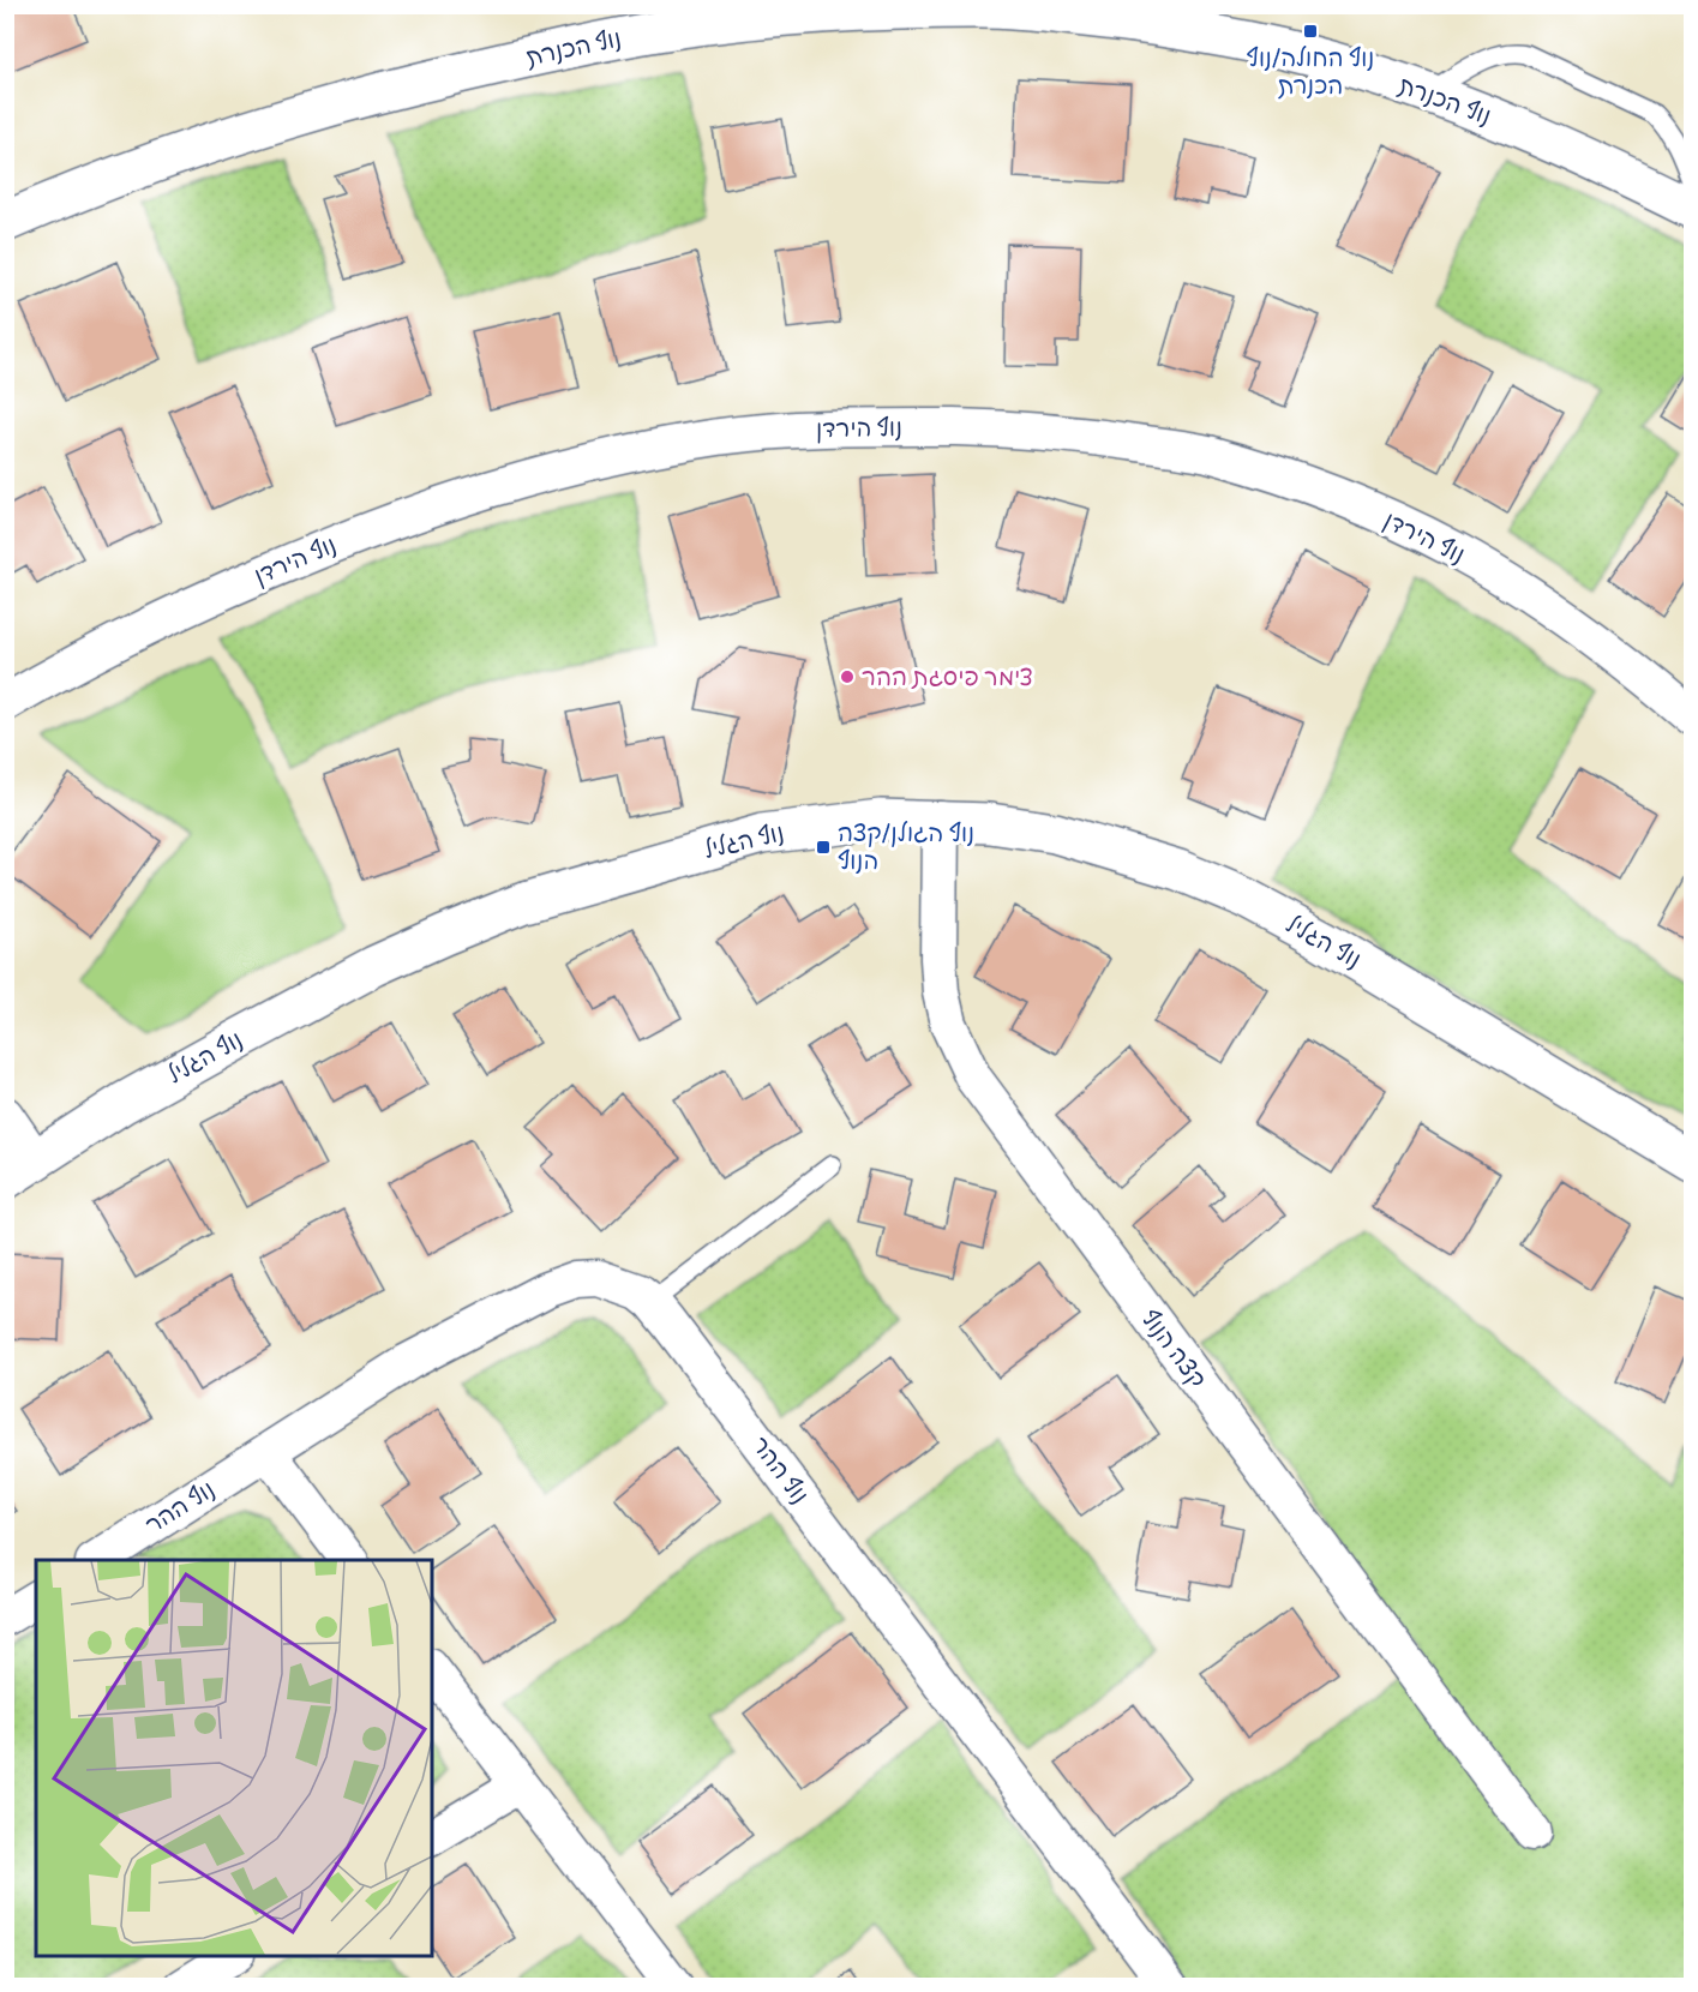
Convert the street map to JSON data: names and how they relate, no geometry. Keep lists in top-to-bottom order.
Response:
{
  "streets": {
    "street": [
      "נוף הכנרת",
      "נוף הירדן",
      "נוף הגליל",
      "קצה הנוף",
      "נוף ההר"
    ]
  },
  "crossings": [
    ["נוף הגליל", "קצה הנוף"]
  ],
  "places": {
    "transit": ["נוף החולה/נוף הכנרת", "נוף הגולן/קצה הנוף"],
    "other": ["צימר פיסגת ההר"]
  }
}
